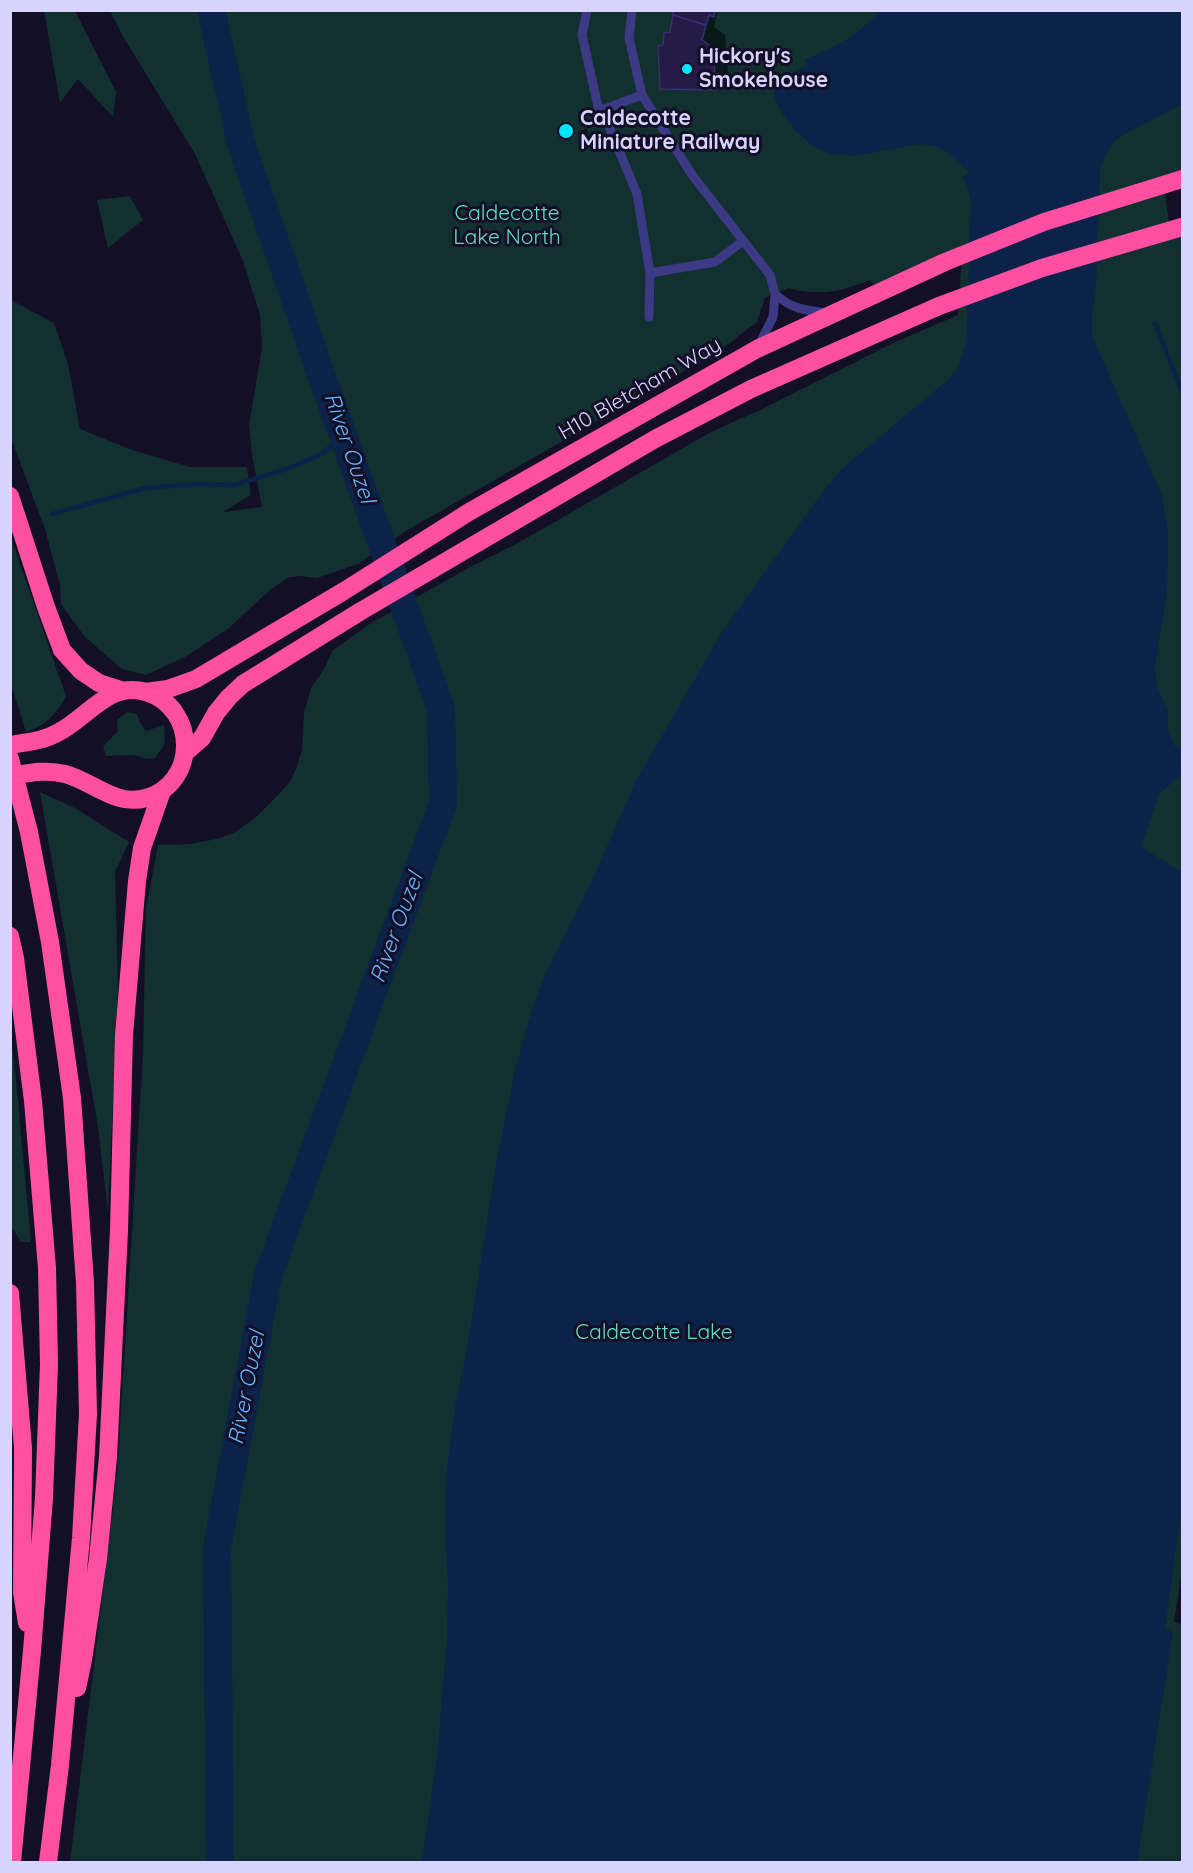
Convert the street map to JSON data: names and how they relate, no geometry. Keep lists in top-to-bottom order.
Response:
{
  "streets": {
    "highway": ["H10 Bletcham Way"]
  },
  "water": ["River Ouzel"],
  "parks": ["Caldecotte Lake North", "Caldecotte Lake"],
  "places": ["Hickory's Smokehouse", "Caldecotte Miniature Railway"]
}
